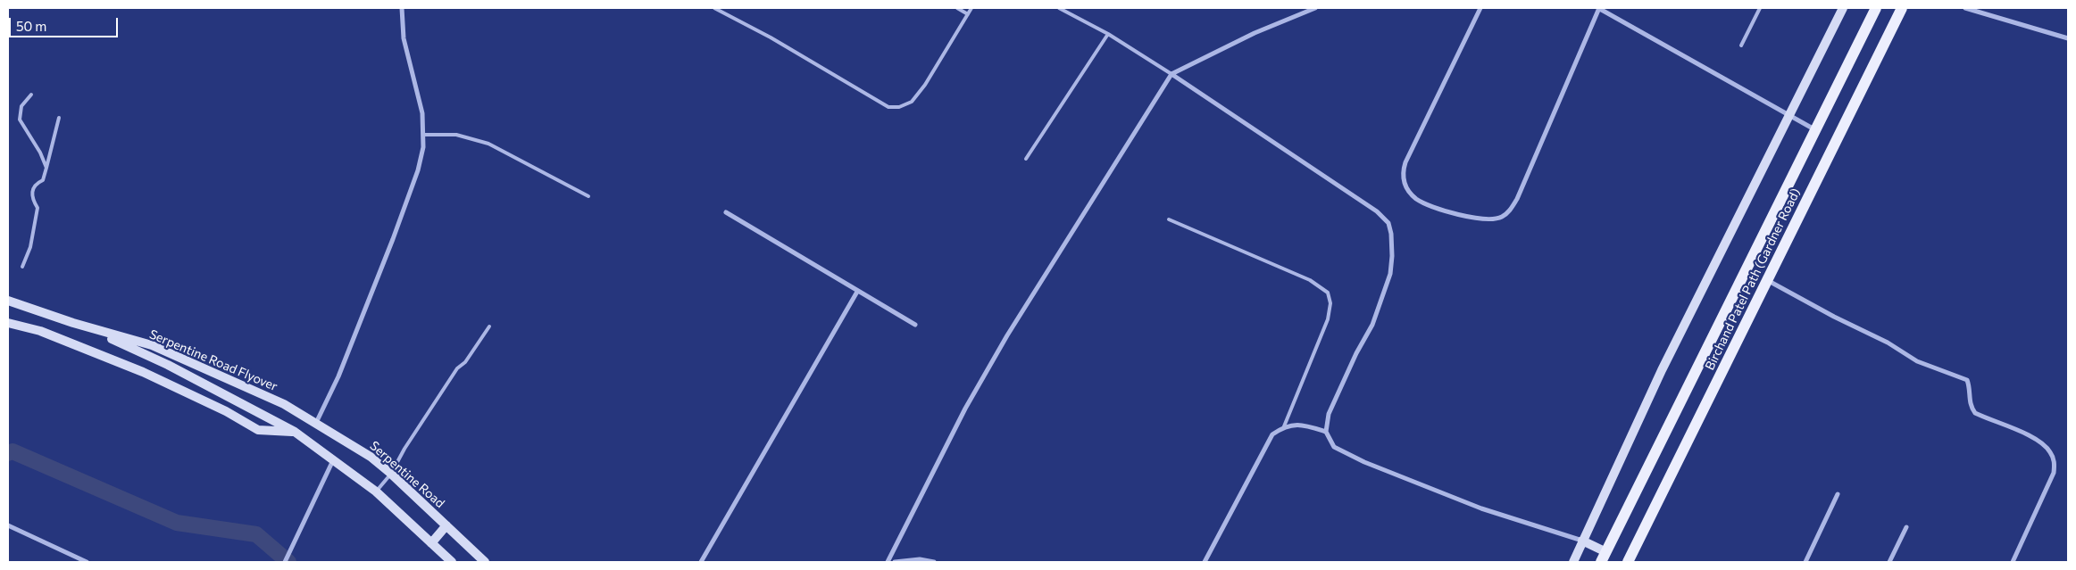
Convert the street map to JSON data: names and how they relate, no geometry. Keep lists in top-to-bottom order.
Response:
{
  "streets": {
    "main road": ["Birchand Patel Path (Gardner Road)", "Serpentine Road Flyover", "Serpentine Road"]
  },
  "crossings": [
    ["Serpentine Road Flyover", "Serpentine Road"]
  ],
  "scale_bar": "50 m"
}
